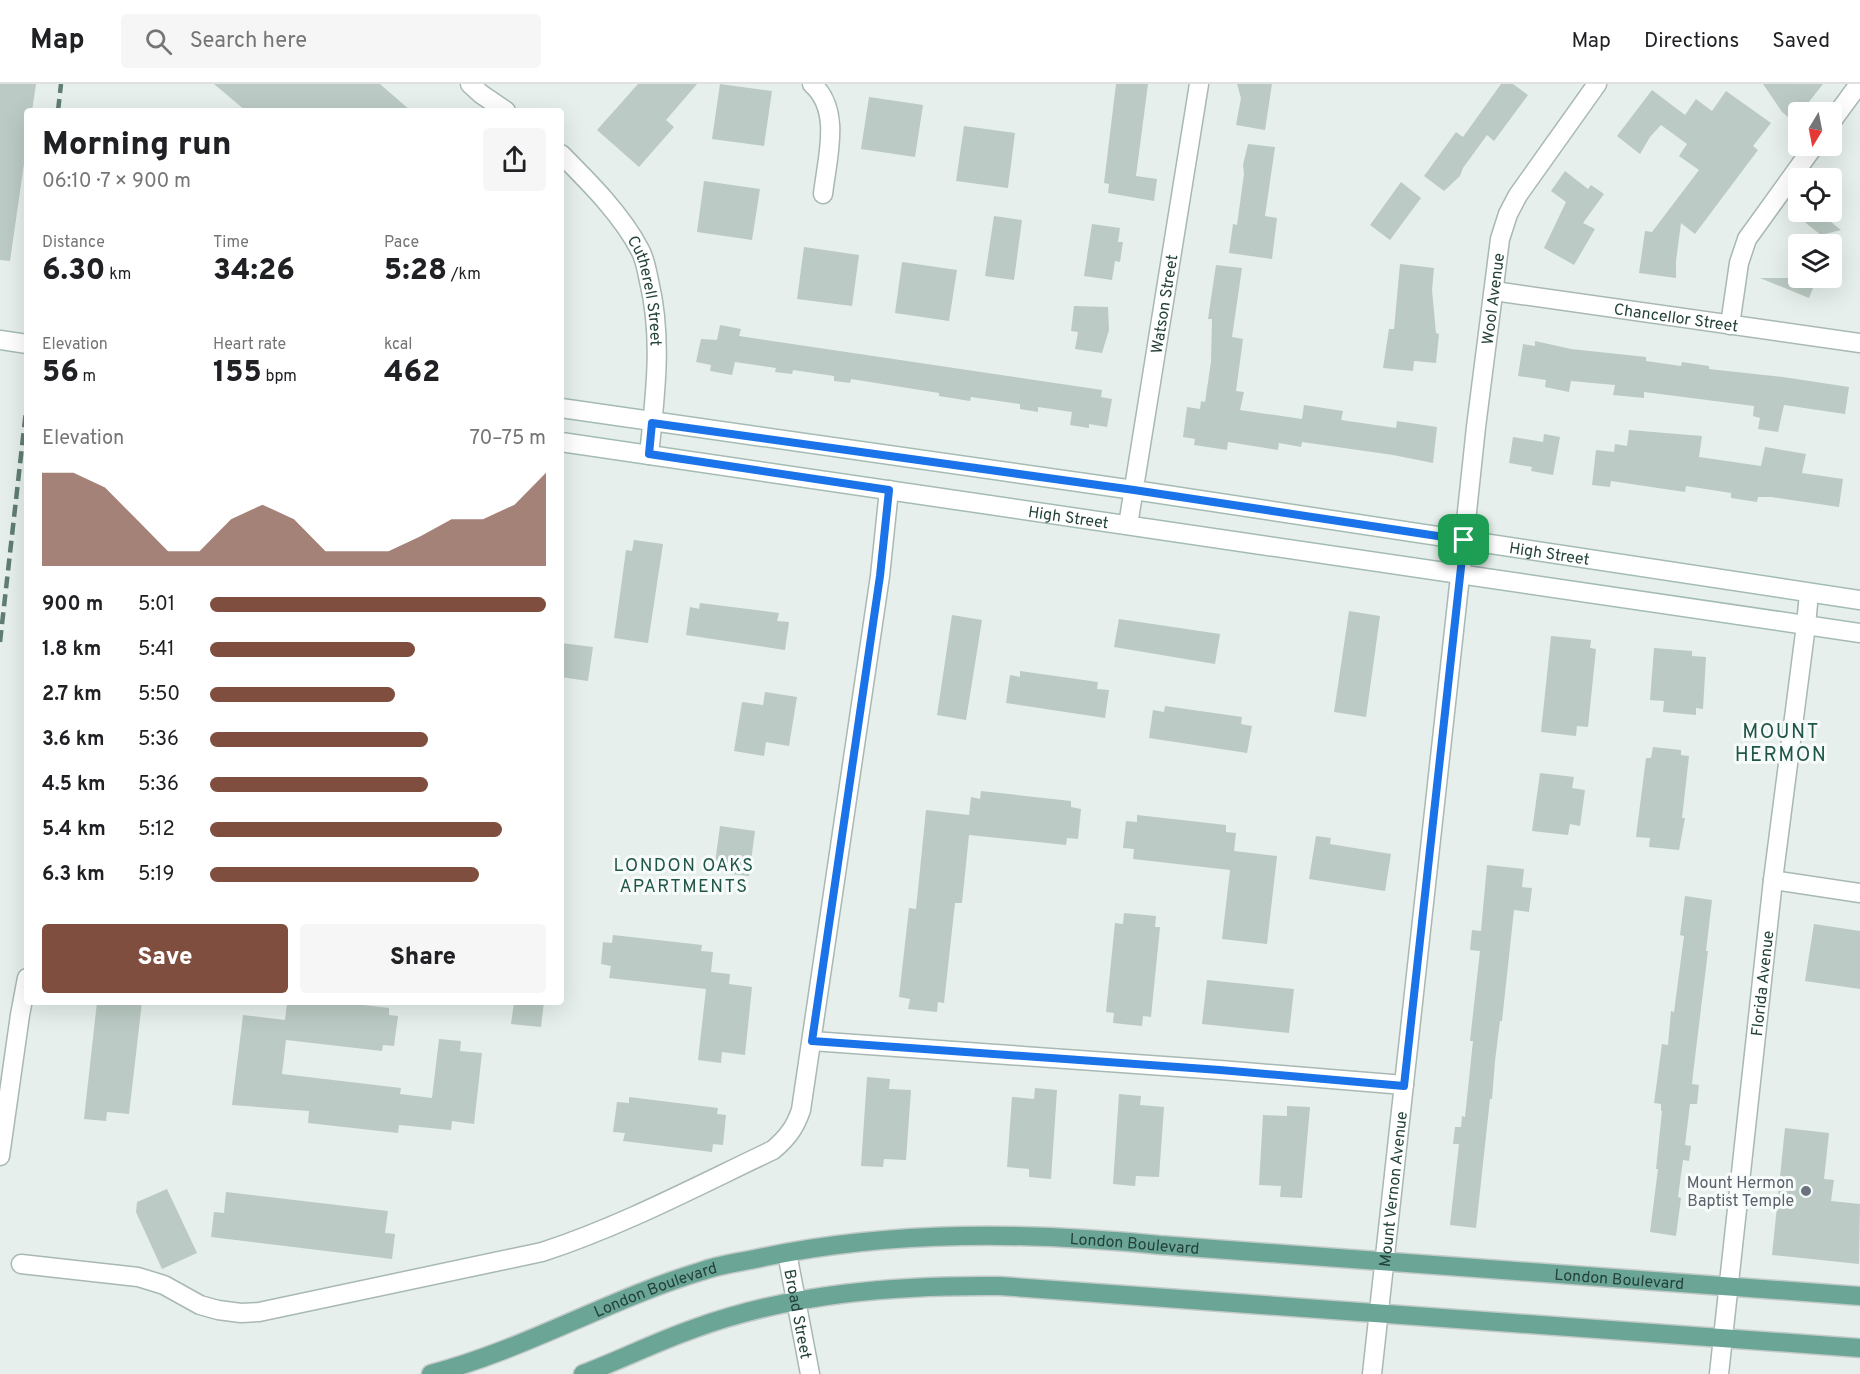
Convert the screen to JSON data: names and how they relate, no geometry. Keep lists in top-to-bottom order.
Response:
{
  "streets": {
    "main road": ["London Boulevard"],
    "street": [
      "Cutherell Street",
      "Wool Avenue",
      "Watson Street",
      "Chancellor Street",
      "High Street",
      "Florida Avenue",
      "Mount Vernon Avenue",
      "Broad Street"
    ]
  },
  "crossings": [
    ["Cutherell Street", "High Street"],
    ["Wool Avenue", "Chancellor Street"],
    ["Wool Avenue", "High Street"],
    ["Wool Avenue", "Mount Vernon Avenue"],
    ["Watson Street", "High Street"],
    ["High Street", "Florida Avenue"],
    ["High Street", "Mount Vernon Avenue"],
    ["Florida Avenue", "London Boulevard"],
    ["Mount Vernon Avenue", "London Boulevard"],
    ["London Boulevard", "Broad Street"]
  ],
  "districts": ["MOUNT HERMON", "LONDON OAKS APARTMENTS"],
  "places": ["Mount Hermon Baptist Temple"],
  "north": "bottom",
  "page": {
    "header": "Map",
    "search": "Search here",
    "nav": ["Map", "Directions", "Saved"],
    "heading": ["Morning run", "06:10 · 7 × 900 m"],
    "stats": [
      ["Distance", "6.30 km"],
      ["Time", "34:26"],
      ["Pace", "5:28 /km"],
      ["Elevation", "56 m"],
      ["Heart rate", "155 bpm"],
      ["kcal", "462"]
    ],
    "chart": ["Elevation", "70–75 m"],
    "list": [
      {
        "name": "900 m",
        "note": "5:01"
      },
      {
        "name": "1.8 km",
        "note": "5:41"
      },
      {
        "name": "2.7 km",
        "note": "5:50"
      },
      {
        "name": "3.6 km",
        "note": "5:36"
      },
      {
        "name": "4.5 km",
        "note": "5:36"
      },
      {
        "name": "5.4 km",
        "note": "5:12"
      },
      {
        "name": "6.3 km",
        "note": "5:19"
      }
    ],
    "buttons": ["Save", "Share"]
  }
}
